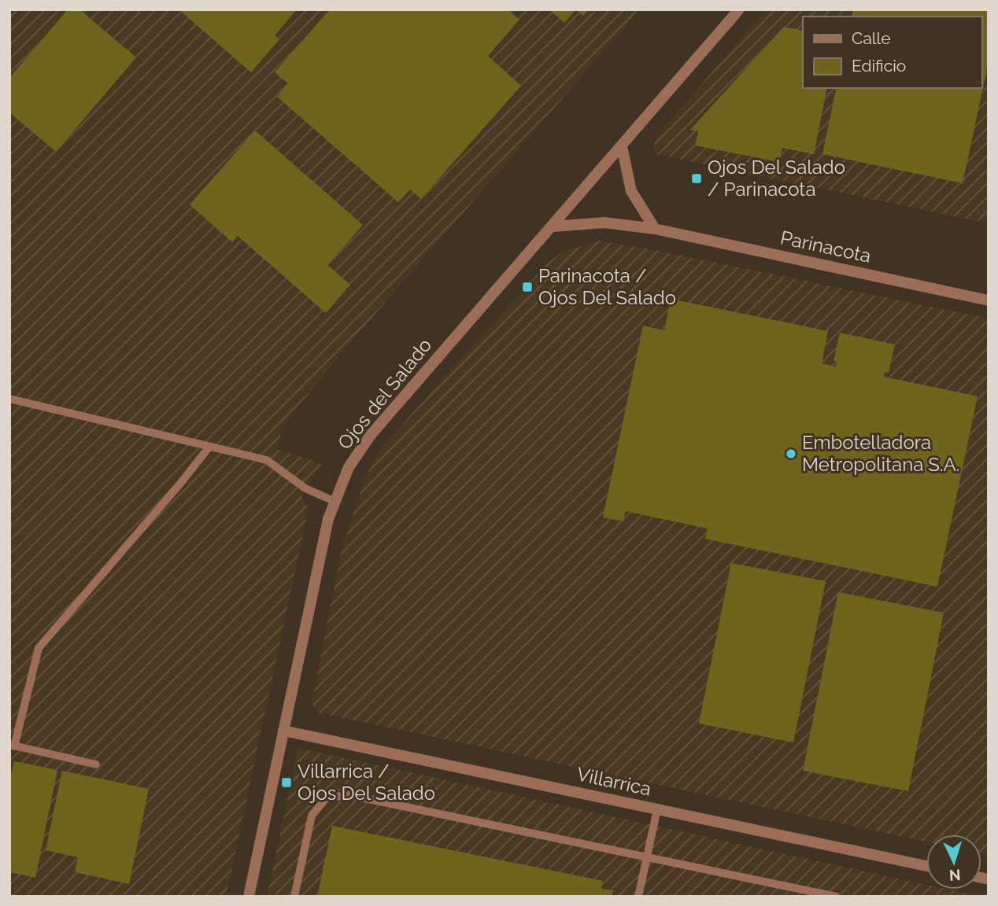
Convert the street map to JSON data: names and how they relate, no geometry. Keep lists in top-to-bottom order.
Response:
{
  "streets": {
    "street": ["Parinacota", "Ojos del Salado", "Villarrica"]
  },
  "crossings": [
    ["Parinacota", "Ojos del Salado"],
    ["Ojos del Salado", "Villarrica"]
  ],
  "places": {
    "transit": ["Ojos Del Salado / Parinacota", "Parinacota / Ojos Del Salado", "Villarrica / Ojos Del Salado"],
    "other": ["Embotelladora Metropolitana S.A."]
  },
  "legend": ["Calle", "Edificio"],
  "north": "bottom"
}
